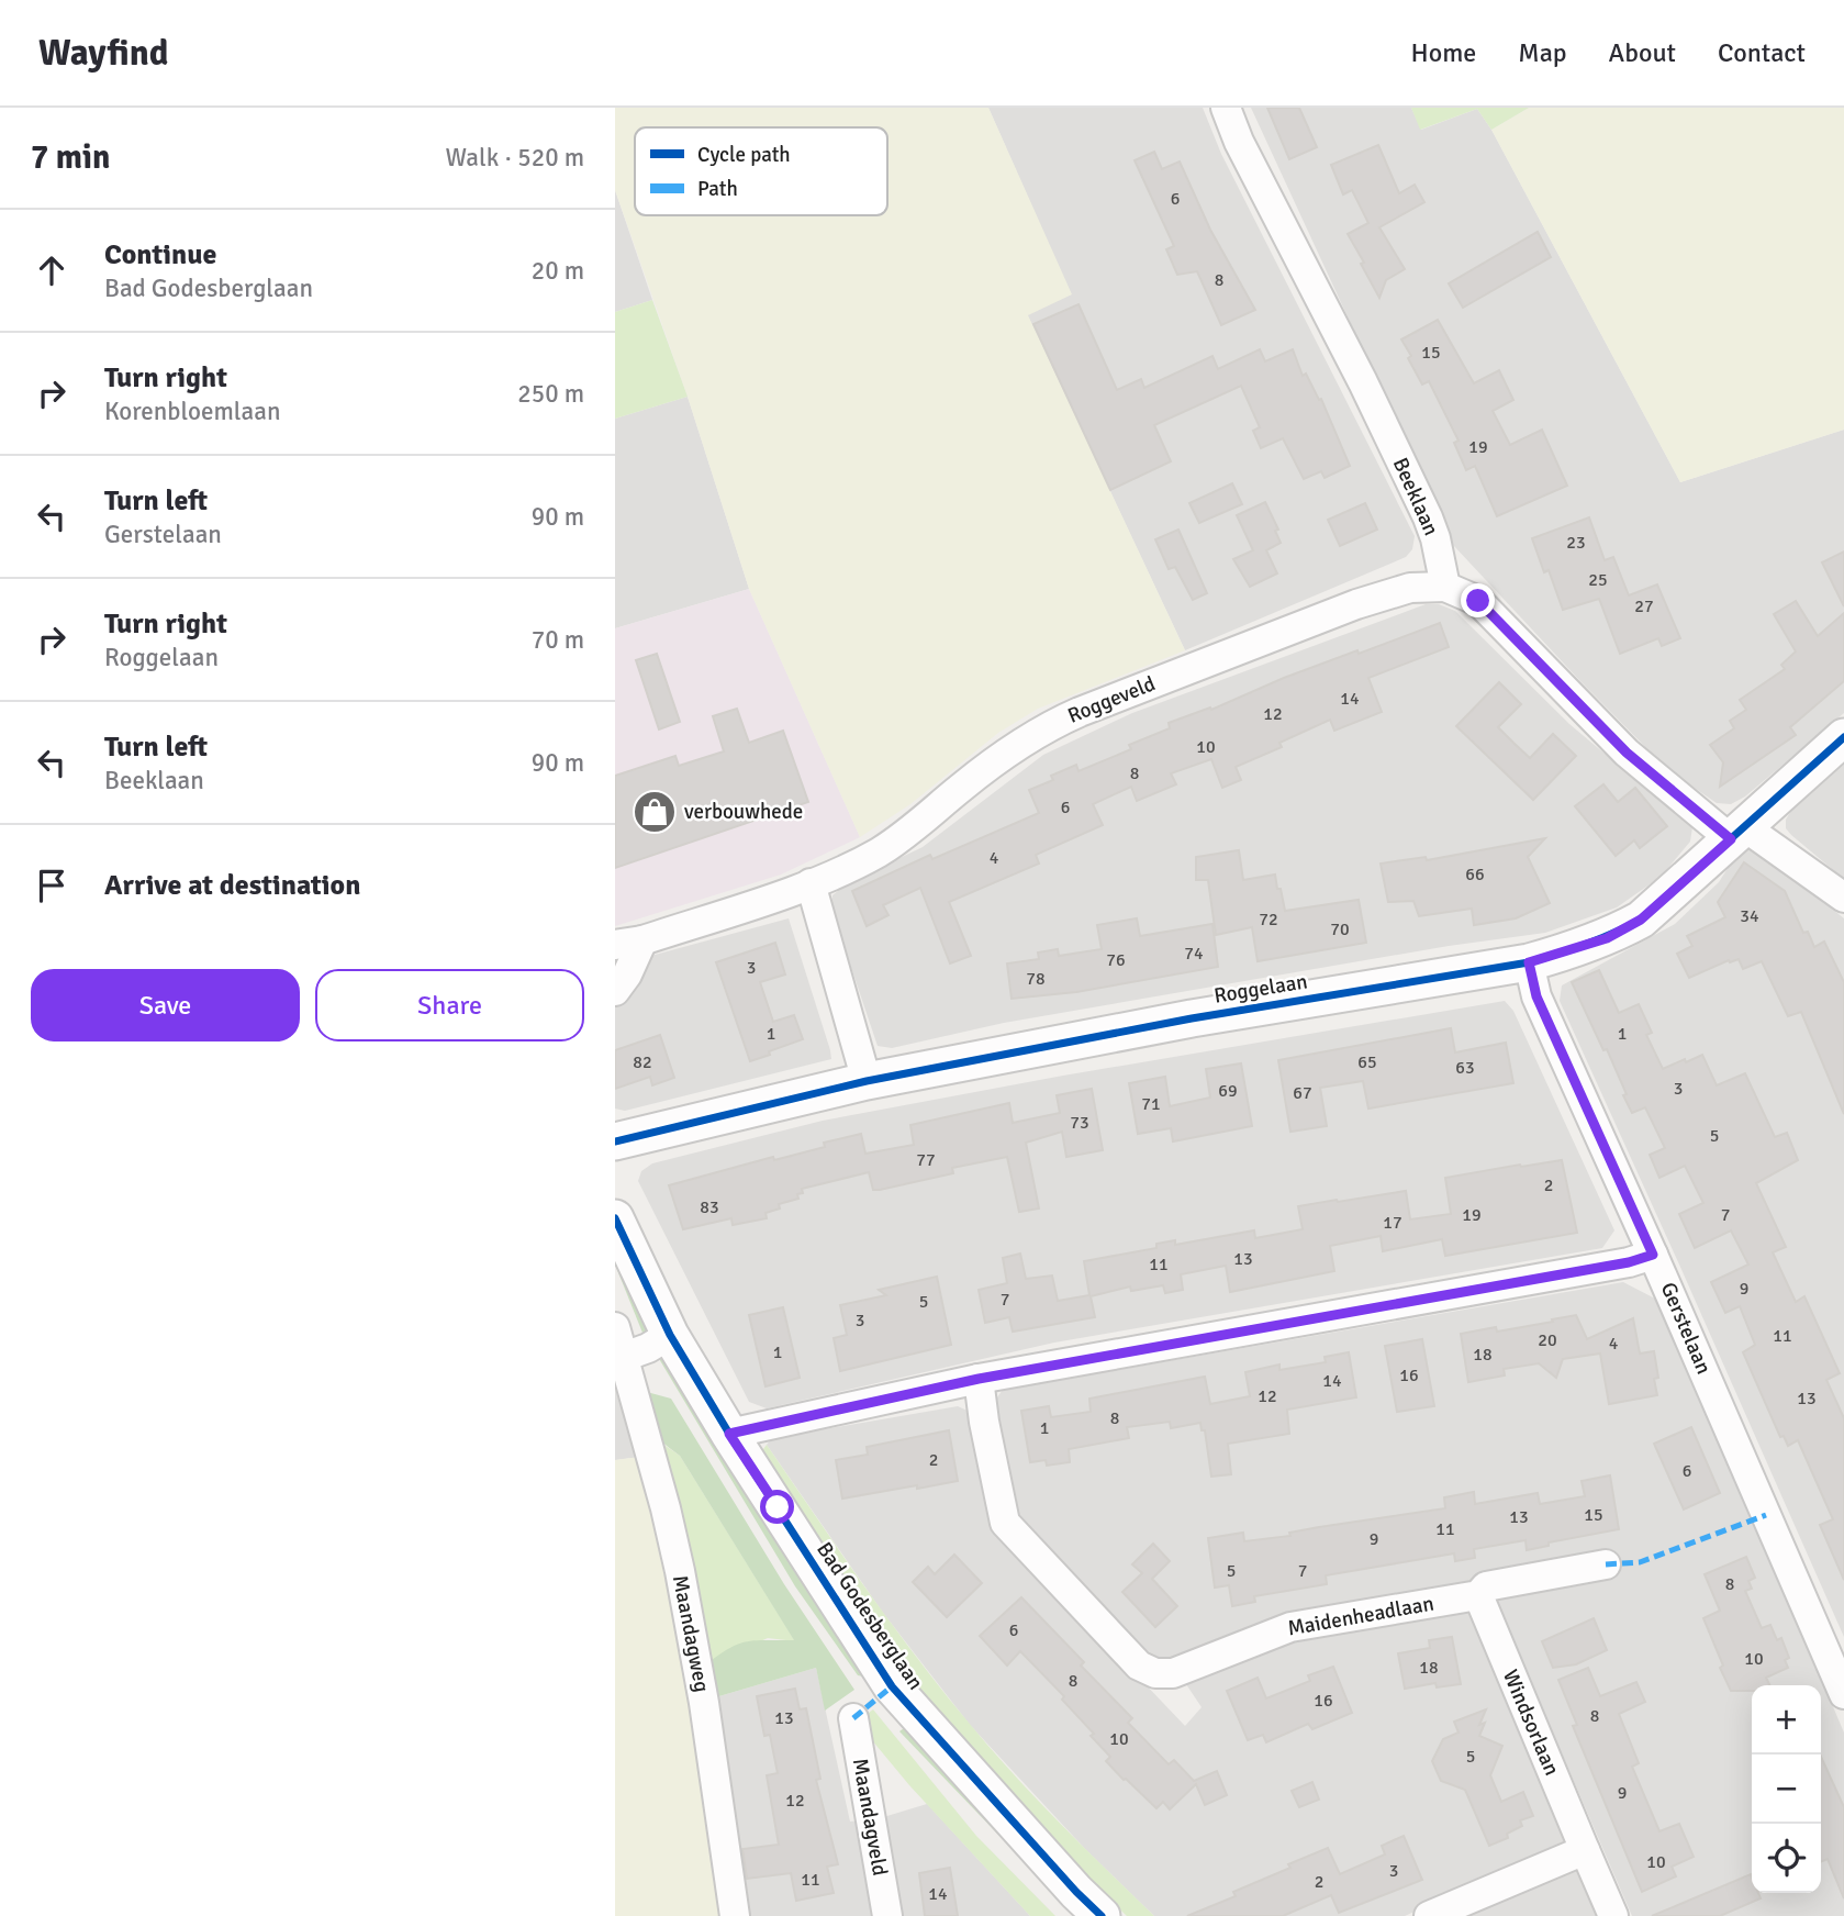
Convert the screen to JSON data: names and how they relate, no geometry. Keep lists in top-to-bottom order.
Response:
{
  "streets": {
    "street": [
      "Beeklaan",
      "Roggeveld",
      "Roggelaan",
      "Gerstelaan",
      "Bad Godesberglaan",
      "Maidenheadlaan",
      "Maandagweg",
      "Windsorlaan",
      "Maandagveld"
    ]
  },
  "crossings": [
    ["Beeklaan", "Roggeveld"],
    ["Roggelaan", "Gerstelaan"],
    ["Maidenheadlaan", "Windsorlaan"]
  ],
  "places": {
    "shop": ["verbouwhede"]
  },
  "house_numbers": [
    "6",
    "8",
    "15",
    "19",
    "23",
    "25",
    "27",
    "14",
    "12",
    "10",
    "8",
    "6",
    "4",
    "66",
    "34",
    "72",
    "70",
    "74",
    "76",
    "3",
    "78",
    "1",
    "1",
    "82",
    "65",
    "63",
    "3",
    "69",
    "67",
    "71",
    "73",
    "5",
    "77",
    "2",
    "83",
    "19",
    "7",
    "17",
    "13",
    "11",
    "9",
    "7",
    "5",
    "3",
    "11",
    "20",
    "4",
    "1",
    "18",
    "16",
    "14",
    "12",
    "13",
    "8",
    "1",
    "2",
    "6",
    "15",
    "13",
    "11",
    "9",
    "5",
    "7",
    "8",
    "6",
    "10",
    "18",
    "8",
    "16",
    "8",
    "13",
    "10",
    "5",
    "9",
    "12",
    "10",
    "3",
    "11",
    "2",
    "14"
  ],
  "legend": ["Cycle path", "Path"],
  "page": {
    "header": "Wayfind",
    "nav": [
      "Home",
      "Map",
      "About",
      "Contact"
    ],
    "heading": ["7 min", "Walk · 520 m"],
    "list": [
      ["Continue", "Bad Godesberglaan", "20 m"],
      ["Turn right", "Korenbloemlaan", "250 m"],
      ["Turn left", "Gerstelaan", "90 m"],
      ["Turn right", "Roggelaan", "70 m"],
      ["Turn left", "Beeklaan", "90 m"],
      "Arrive at destination"
    ],
    "buttons": ["Save", "Share"],
    "map_buttons": ["+", "−"]
  }
}
